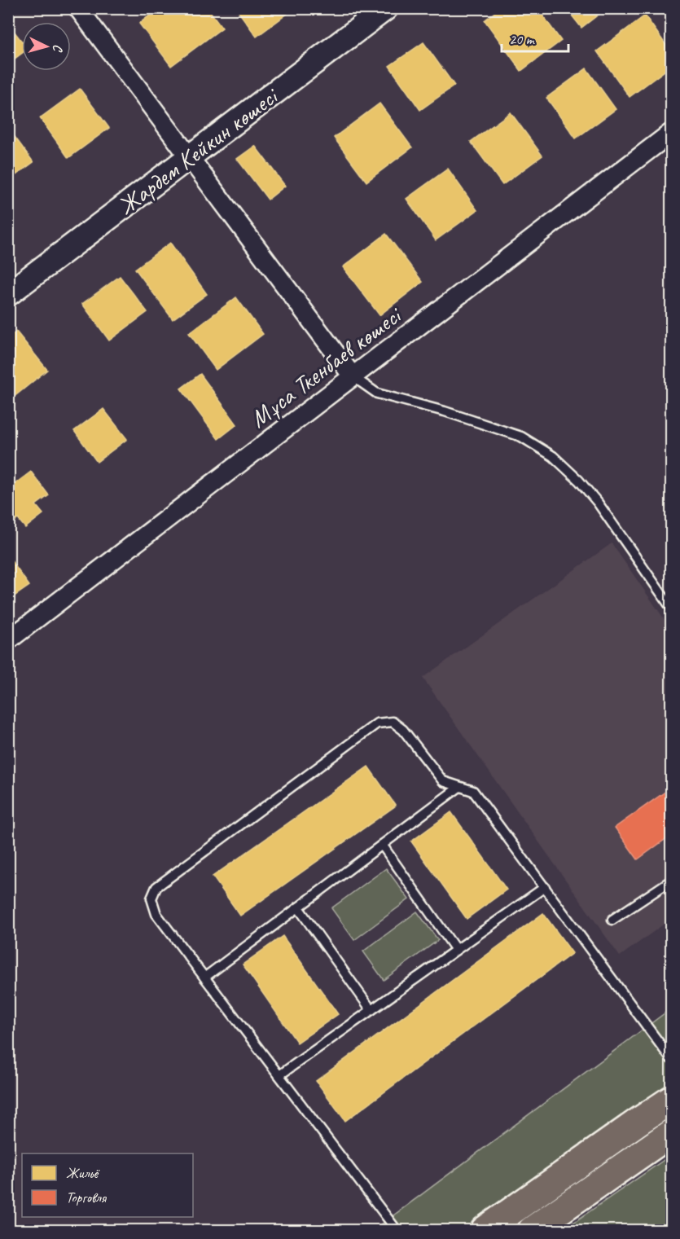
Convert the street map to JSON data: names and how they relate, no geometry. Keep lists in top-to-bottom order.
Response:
{
  "streets": {
    "street": ["Жардем Кейкин көшесі", "Мұса Ткенбаев көшесі"]
  },
  "legend": ["Жильё", "Торговля"],
  "scale_bar": "20 m",
  "north": "right"
}
